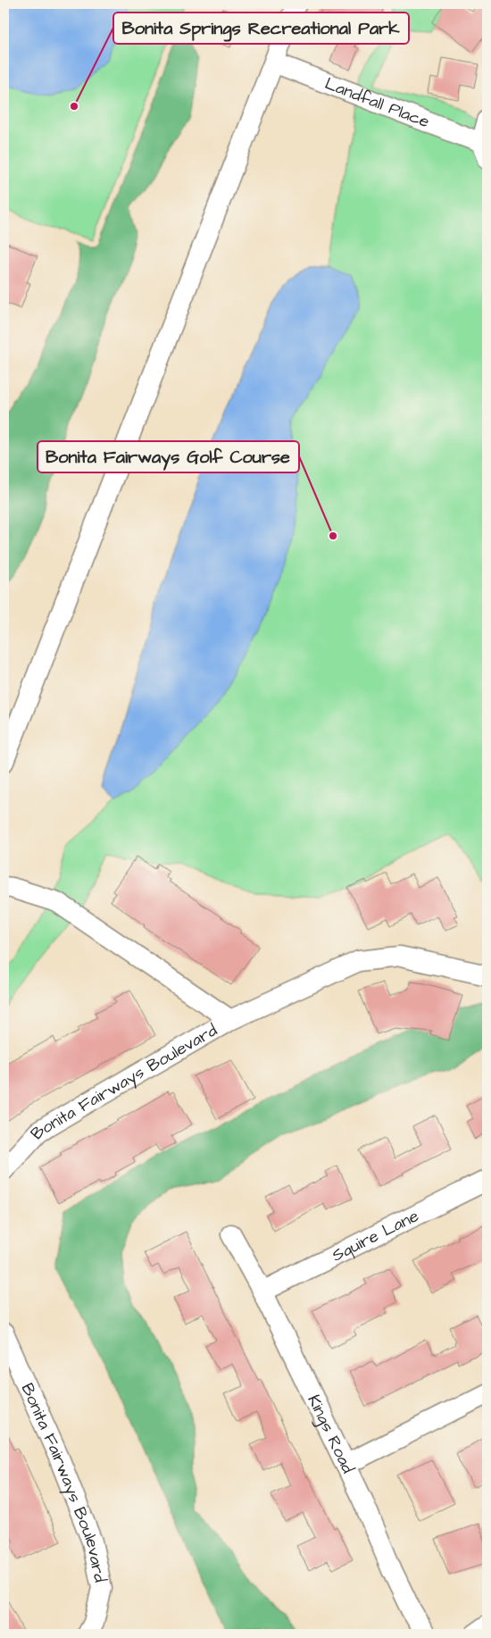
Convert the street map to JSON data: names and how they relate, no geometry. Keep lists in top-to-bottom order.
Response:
{
  "streets": {
    "street": [
      "Landfall Place",
      "Bonita Fairways Boulevard",
      "Squire Lane",
      "Kings Road"
    ]
  },
  "crossings": [
    ["Squire Lane", "Kings Road"]
  ],
  "places": ["Bonita Springs Recreational Park", "Bonita Fairways Golf Course"]
}
